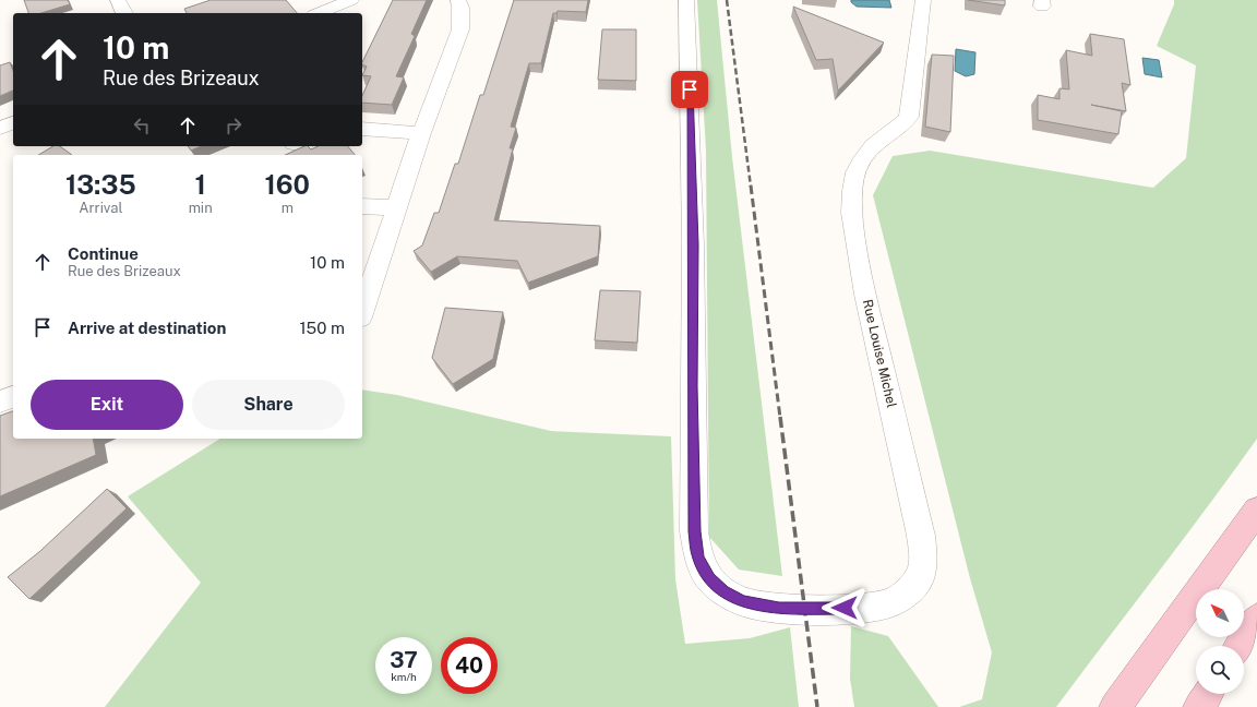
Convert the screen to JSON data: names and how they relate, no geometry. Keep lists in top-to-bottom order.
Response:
{
  "streets": {
    "street": ["Rue Louise Michel"]
  },
  "north": "top left",
  "page": {
    "turn": ["10 m", "Rue des Brizeaux"],
    "eta": [
      "13:35",
      "Arrival",
      "1",
      "min",
      "160",
      "m"
    ],
    "list": [
      {
        "name": "Continue",
        "note": "Rue des Brizeaux",
        "value": "10 m"
      },
      {
        "name": "Arrive at destination",
        "value": "150 m"
      }
    ],
    "buttons": ["Exit", "Share"],
    "speed": "37 km/h",
    "limit": "40"
  }
}
